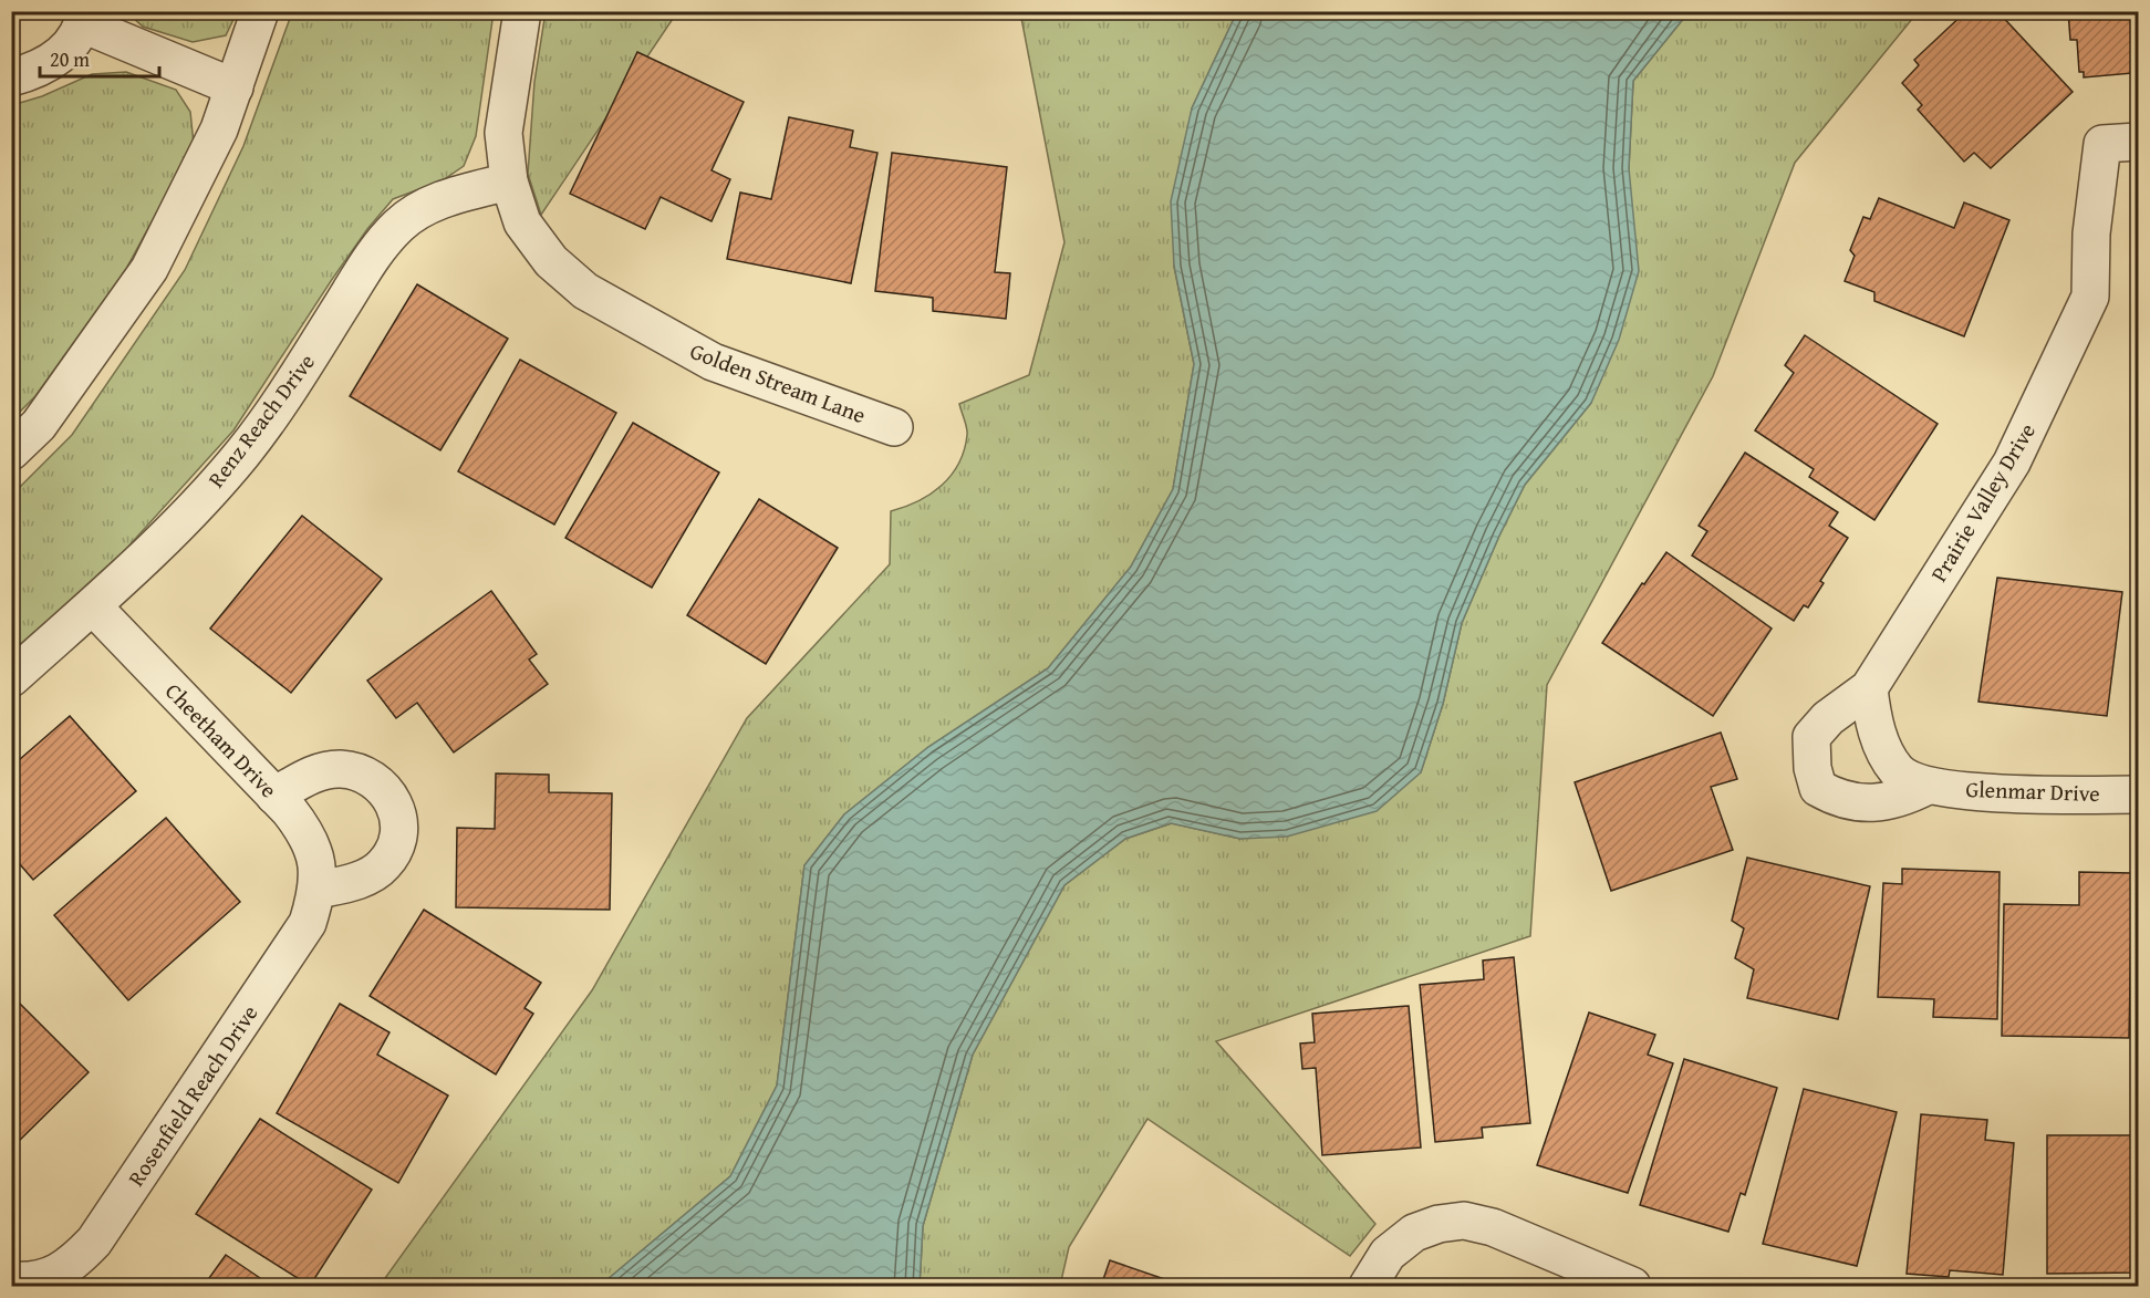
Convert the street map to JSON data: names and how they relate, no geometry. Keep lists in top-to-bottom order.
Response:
{
  "streets": {
    "street": [
      "Golden Stream Lane",
      "Renz Reach Drive",
      "Prairie Valley Drive",
      "Cheetham Drive",
      "Glenmar Drive",
      "Rosenfield Reach Drive"
    ]
  },
  "crossings": [
    ["Golden Stream Lane", "Renz Reach Drive"],
    ["Renz Reach Drive", "Cheetham Drive"],
    ["Prairie Valley Drive", "Glenmar Drive"],
    ["Cheetham Drive", "Rosenfield Reach Drive"]
  ],
  "scale_bar": "20 m"
}
